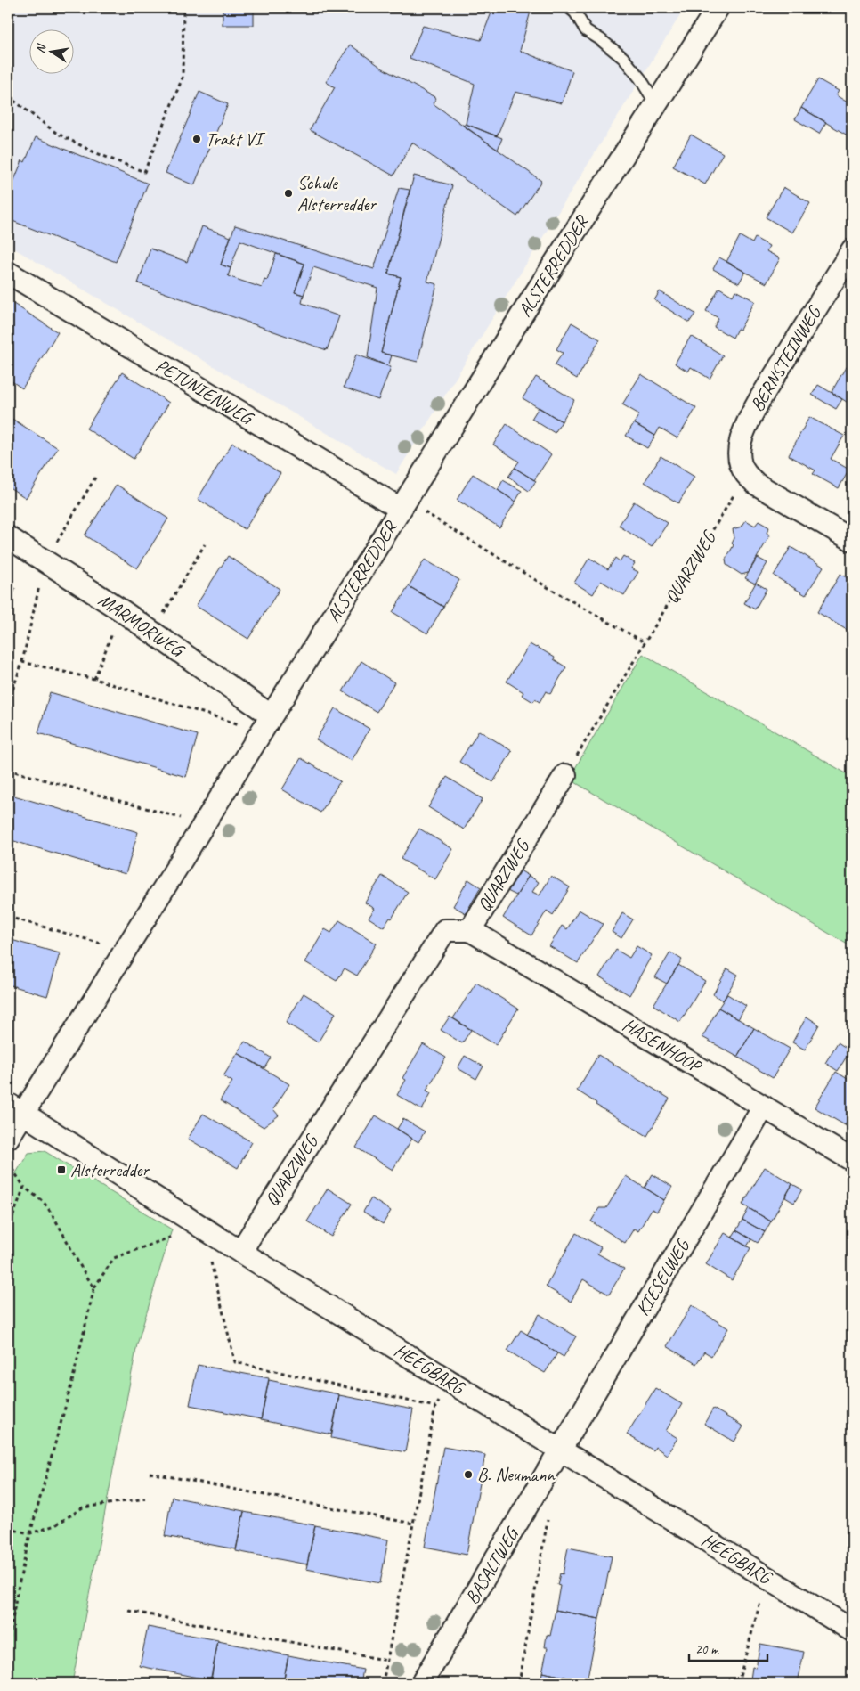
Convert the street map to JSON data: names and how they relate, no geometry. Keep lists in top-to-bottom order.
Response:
{
  "streets": {
    "street": [
      "ALSTERREDDER",
      "BERNSTEINWEG",
      "PETUNIENWEG",
      "QUARZWEG",
      "MARMORWEG",
      "HASENHOOP",
      "KIESELWEG",
      "HEEGBARG",
      "BASALTWEG"
    ]
  },
  "crossings": [
    ["ALSTERREDDER", "PETUNIENWEG"],
    ["ALSTERREDDER", "MARMORWEG"],
    ["ALSTERREDDER", "HEEGBARG"],
    ["BERNSTEINWEG", "QUARZWEG"],
    ["QUARZWEG", "HASENHOOP"],
    ["QUARZWEG", "HEEGBARG"],
    ["HASENHOOP", "KIESELWEG"],
    ["KIESELWEG", "HEEGBARG"],
    ["KIESELWEG", "BASALTWEG"],
    ["HEEGBARG", "BASALTWEG"]
  ],
  "places": {
    "other": ["Trakt VI", "Schule Alsterredder", "B. Neumann"],
    "transit": ["Alsterredder"]
  },
  "scale_bar": "20 m",
  "north": "left"
}
